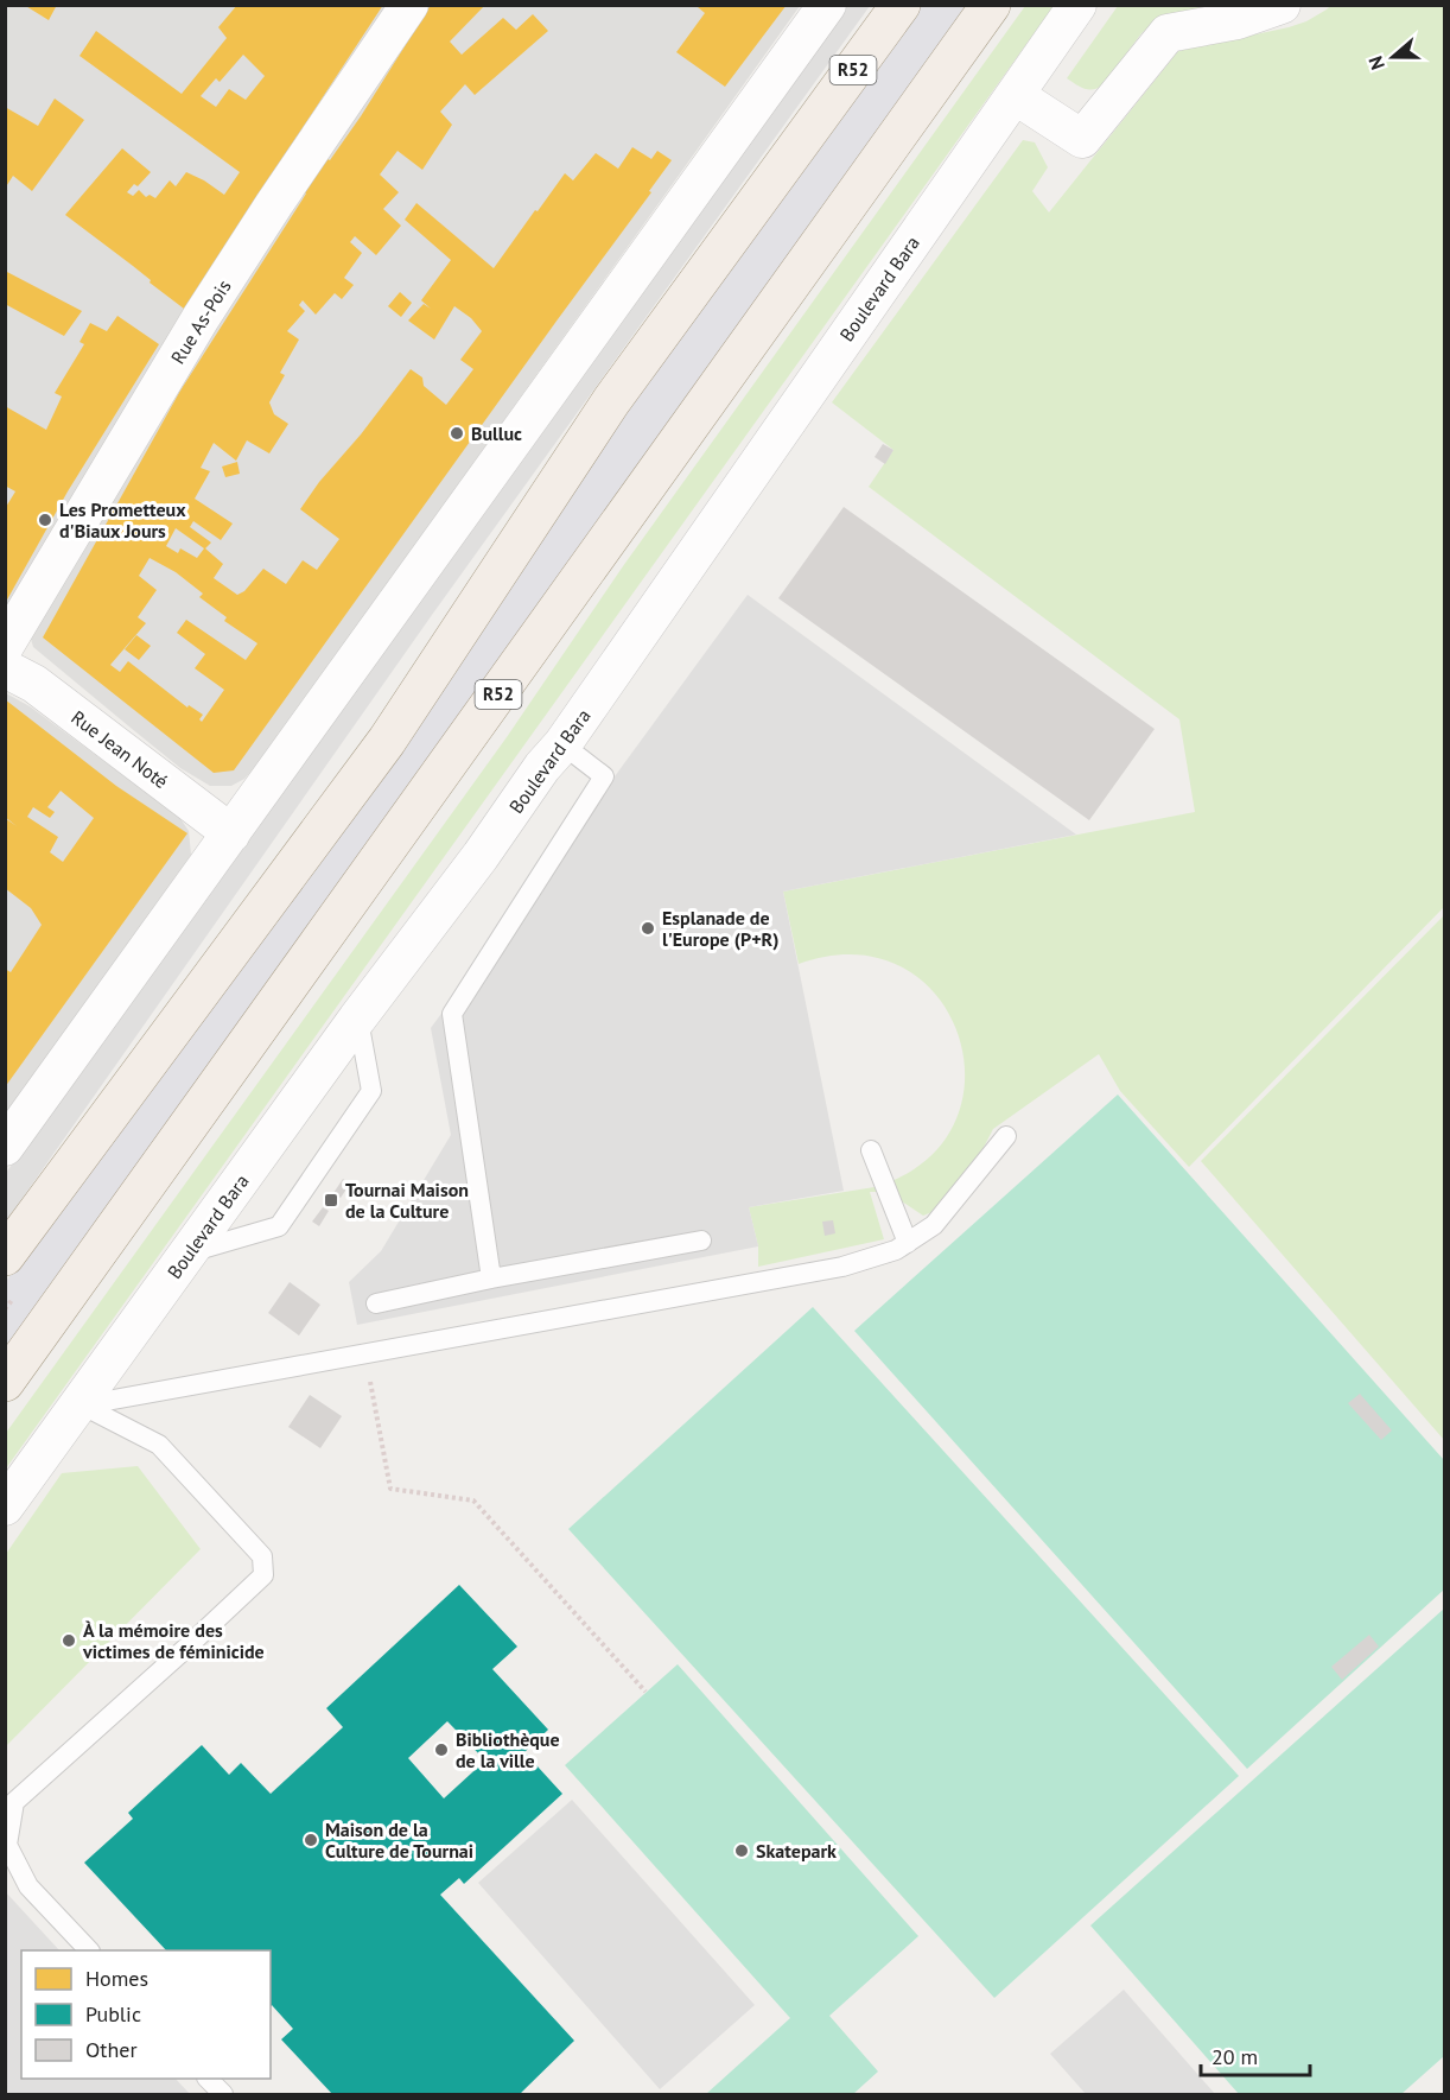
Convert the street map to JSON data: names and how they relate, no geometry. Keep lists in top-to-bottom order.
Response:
{
  "streets": {
    "main road": ["R52"],
    "street": ["Boulevard Bara", "Rue As-Pois", "Rue Jean Noté"]
  },
  "places": {
    "other": [
      "Bulluc",
      "Les Prometteux d'Biaux Jours",
      "Esplanade de l'Europe (P+R)",
      "À la mémoire des victimes de féminicide",
      "Bibliothèque de la ville",
      "Maison de la Culture de Tournai",
      "Skatepark"
    ],
    "transit": ["Tournai Maison de la Culture"]
  },
  "legend": ["Homes", "Public", "Other"],
  "scale_bar": "20 m",
  "north": "left"
}
